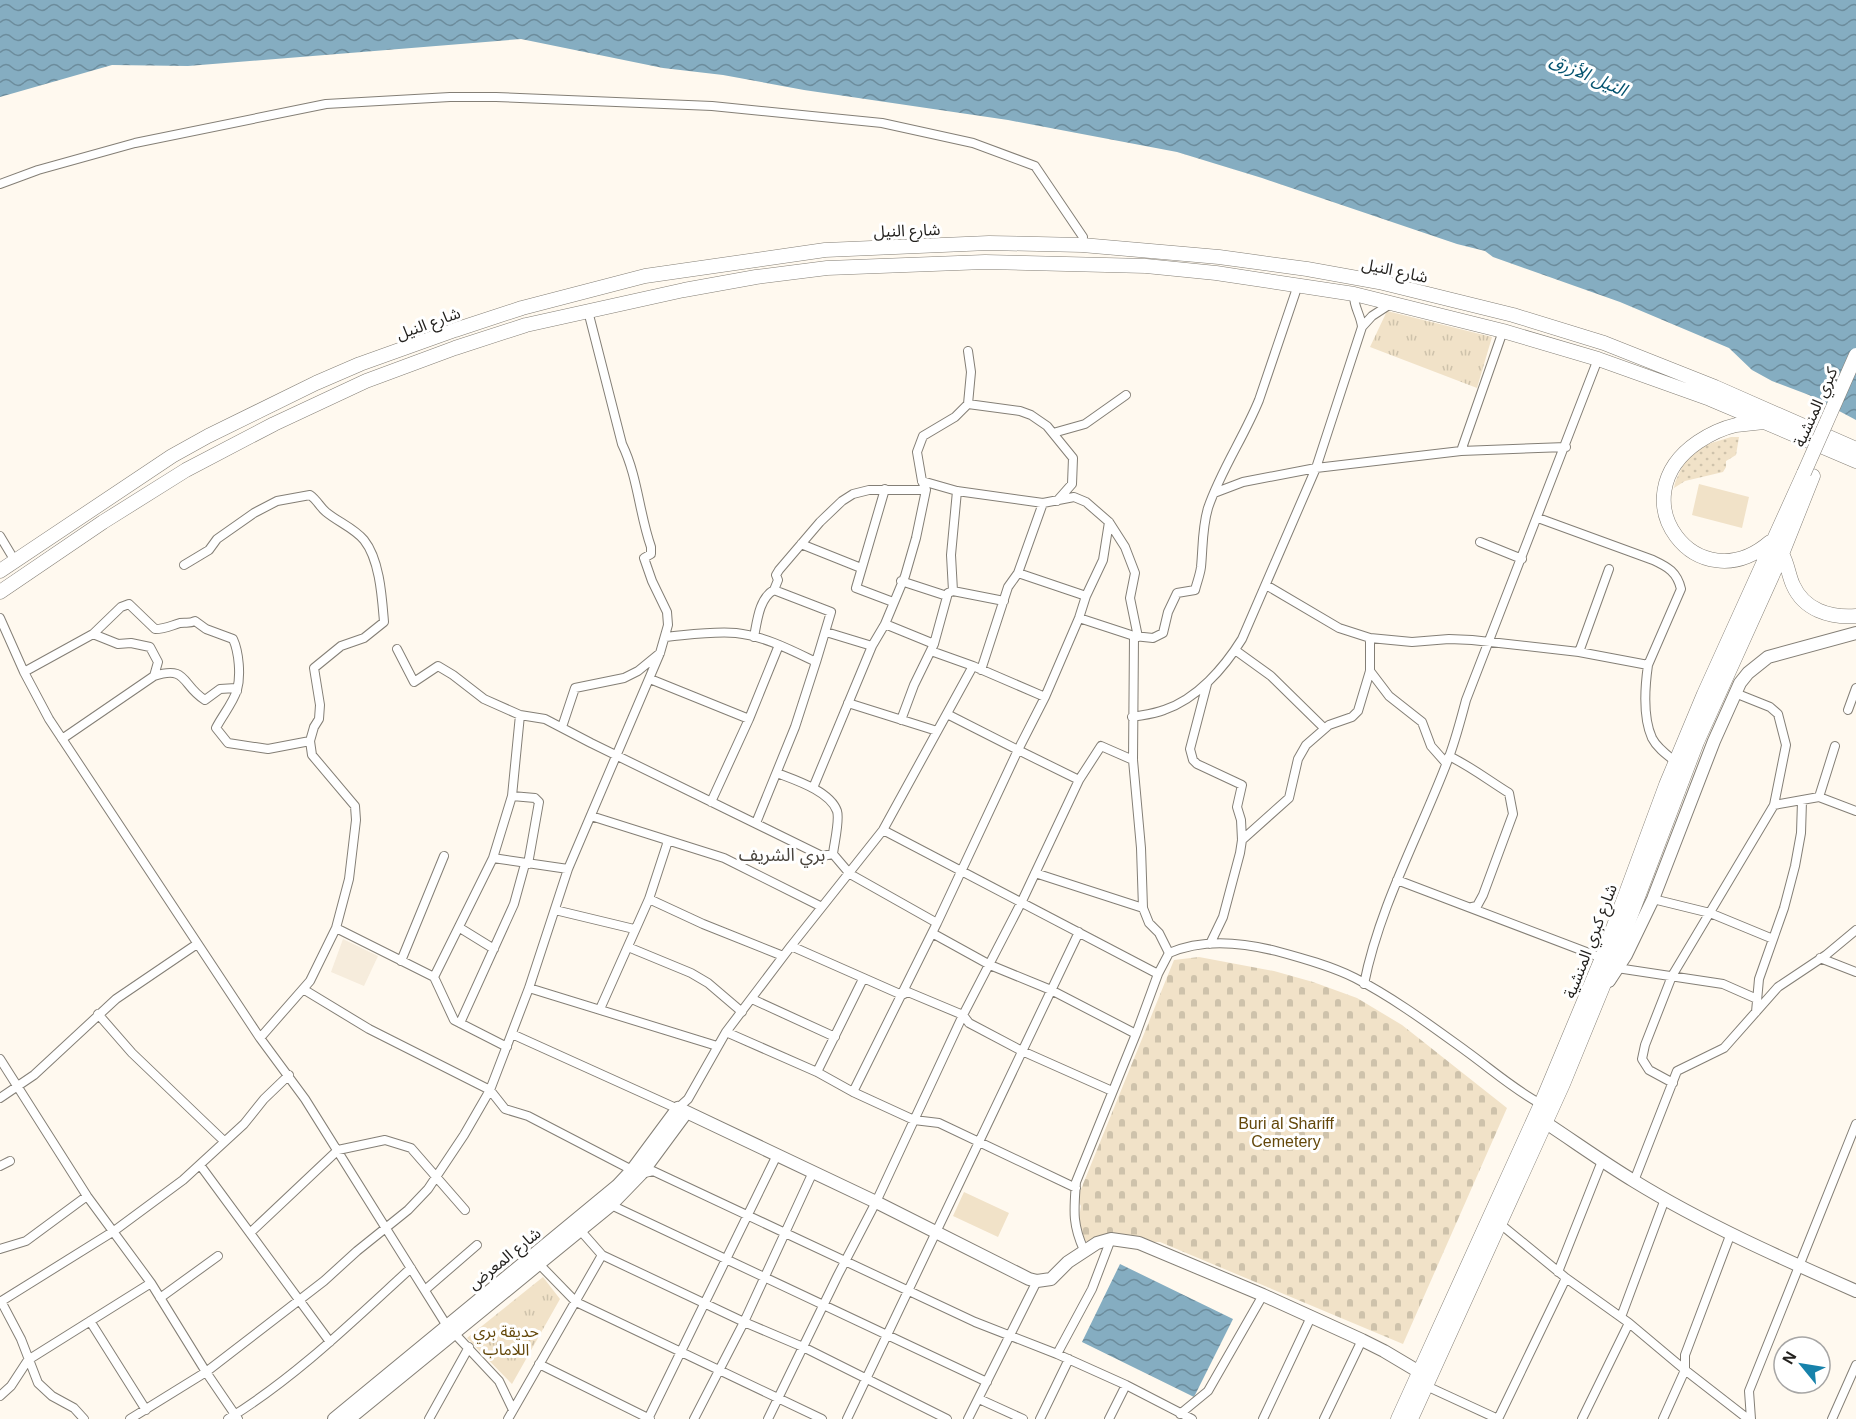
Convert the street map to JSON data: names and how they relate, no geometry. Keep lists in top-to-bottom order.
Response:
{
  "streets": {
    "main road": [
      "شارع النيل",
      "كبري المنشية",
      "شارع كبري المنشية",
      "شارع المعرض"
    ]
  },
  "crossings": [
    ["كبري المنشية", "شارع كبري المنشية"]
  ],
  "districts": ["بري الشريف"],
  "water": ["النيل الأزرق"],
  "parks": ["Buri al Shariff Cemetery", "حديقة بري اللاماب"],
  "north": "top left"
}
